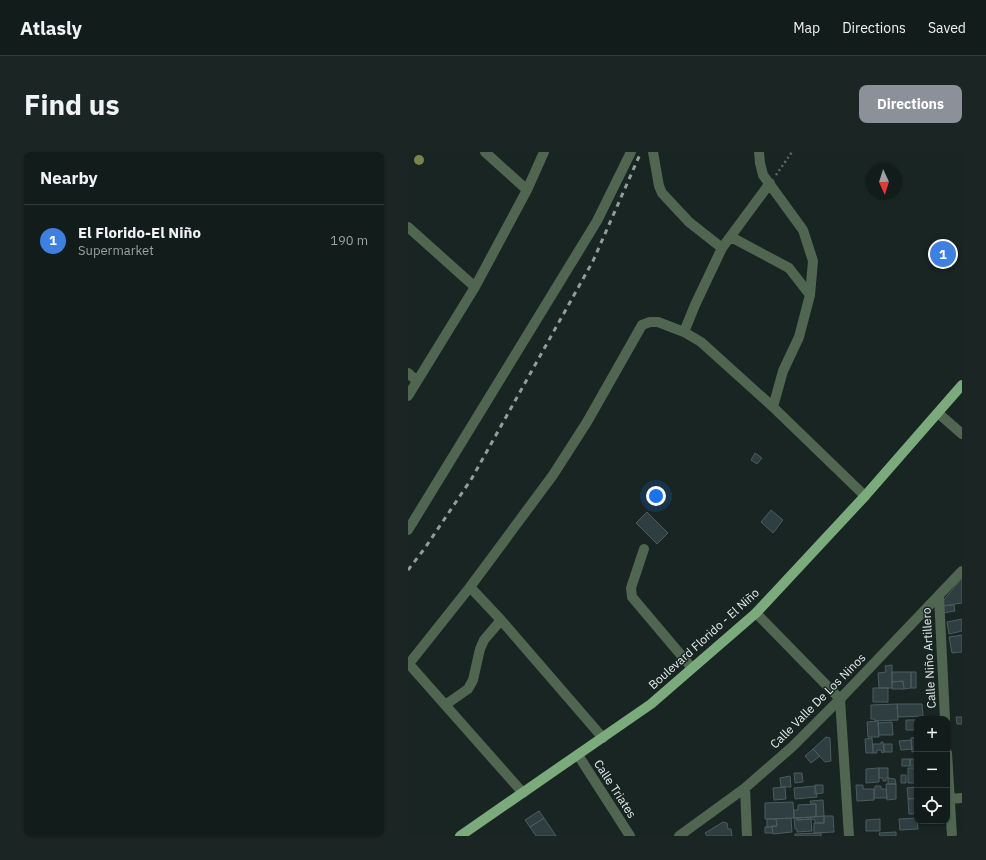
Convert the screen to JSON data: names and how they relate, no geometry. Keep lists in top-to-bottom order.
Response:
{
  "streets": {
    "main road": ["Boulevard Florido - El Niño"],
    "street": ["Calle Niño Artillero", "Calle Valle De Los Ninos", "Calle Triates"]
  },
  "crossings": [
    ["Boulevard Florido - El Niño", "Calle Triates"],
    ["Calle Niño Artillero", "Calle Valle De Los Ninos"]
  ],
  "north": "bottom",
  "page": {
    "header": "Atlasly",
    "nav": ["Map", "Directions", "Saved"],
    "buttons": "Directions",
    "title": "Find us",
    "heading": "Nearby",
    "list": [
      {
        "mark": "1",
        "name": "El Florido-El Niño",
        "note": "Supermarket",
        "value": "190 m"
      }
    ],
    "pins": "1",
    "map_buttons": ["+", "−"]
  }
}
